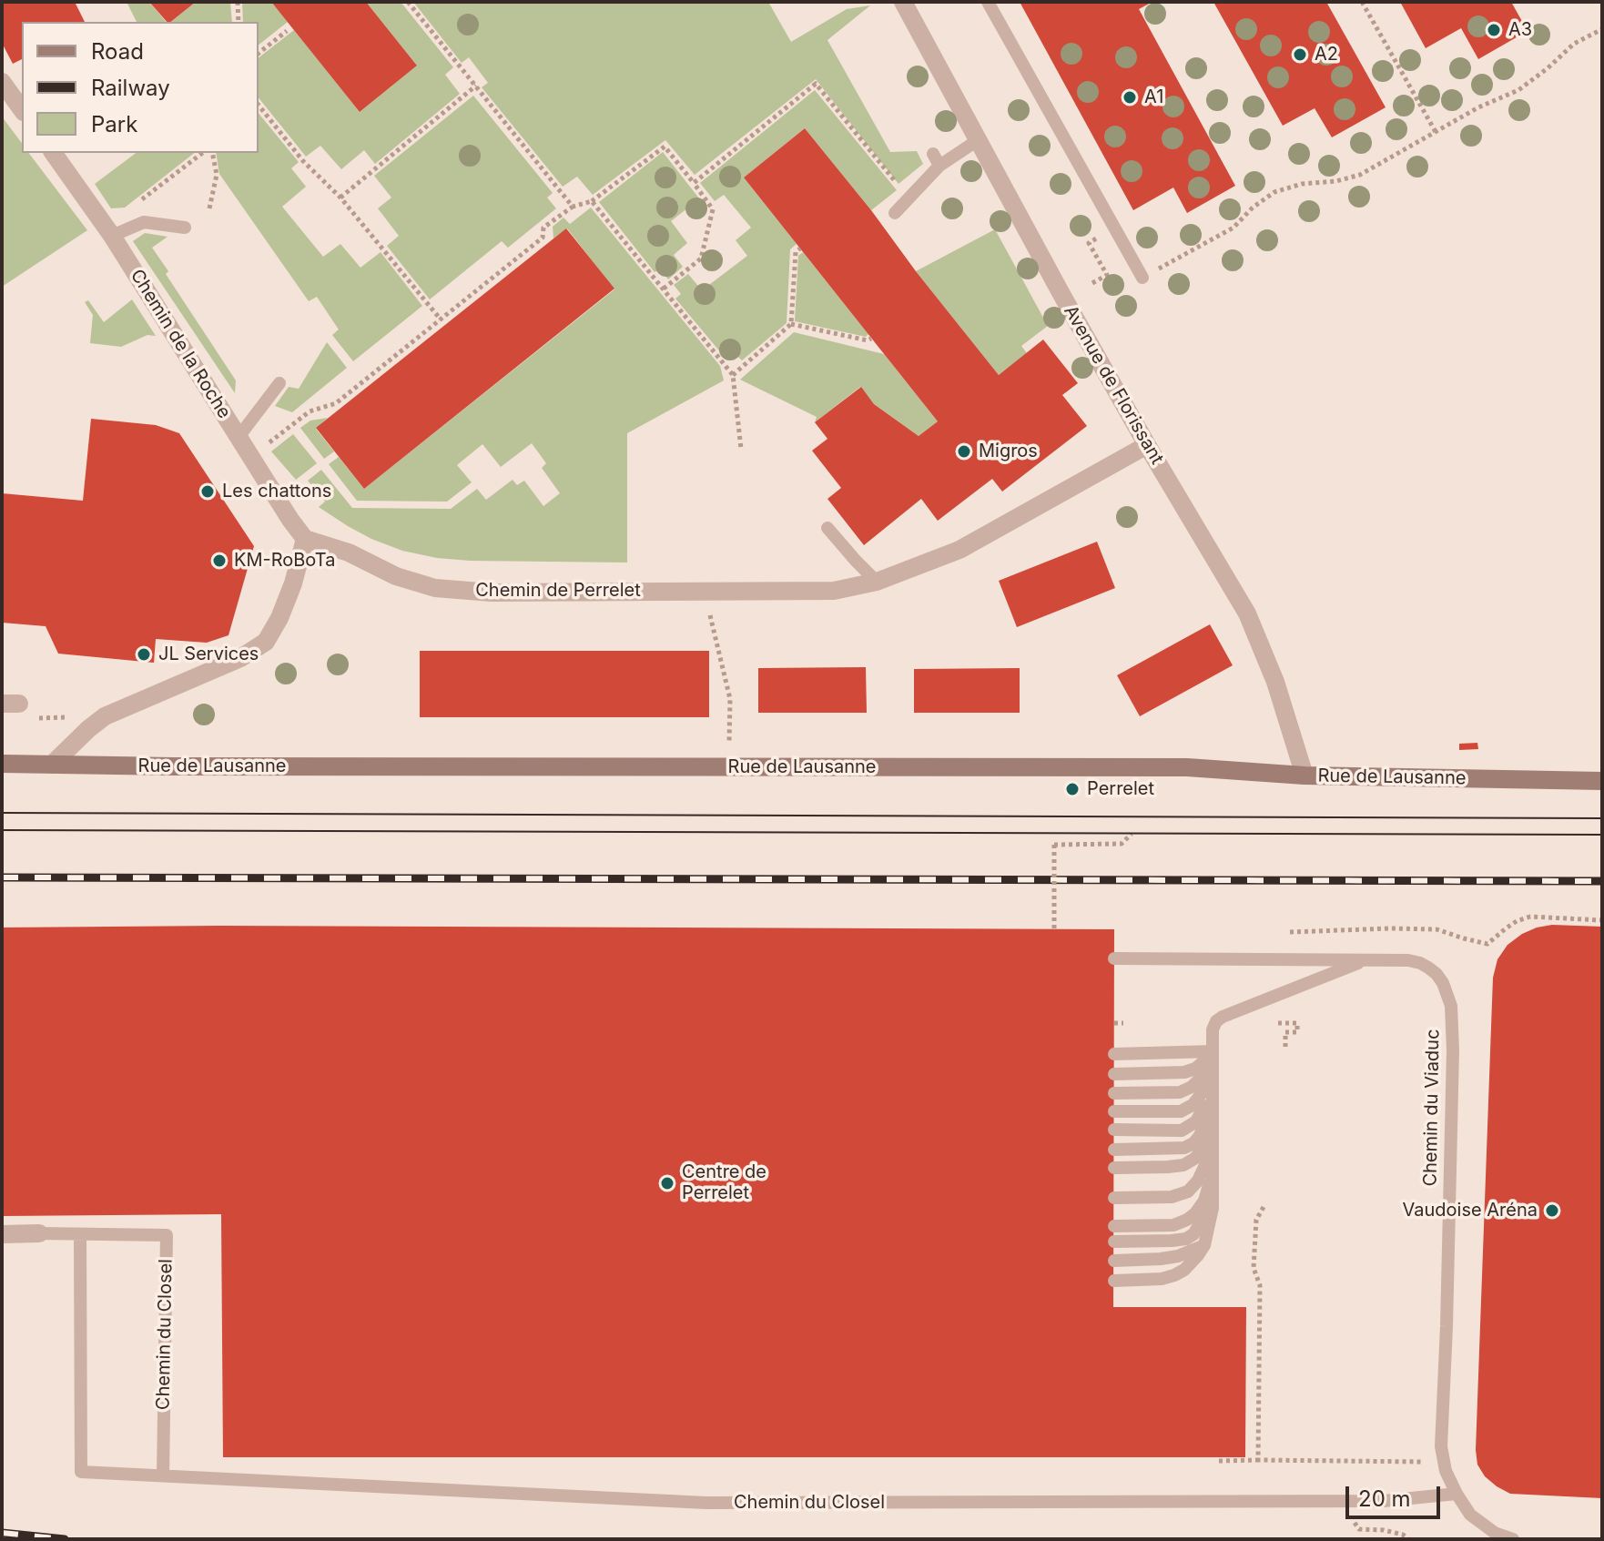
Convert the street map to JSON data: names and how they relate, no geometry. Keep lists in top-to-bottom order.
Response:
{
  "streets": {
    "main road": ["Rue de Lausanne"],
    "street": [
      "Chemin de la Roche",
      "Avenue de Florissant",
      "Chemin de Perrelet",
      "Chemin du Closel"
    ],
    "lane": ["Chemin du Viaduc"]
  },
  "crossings": [
    ["Chemin de la Roche", "Chemin de Perrelet"],
    ["Avenue de Florissant", "Chemin de Perrelet"],
    ["Avenue de Florissant", "Rue de Lausanne"],
    ["Chemin du Viaduc", "Chemin du Closel"]
  ],
  "places": [
    "A3",
    "A2",
    "A1",
    "Migros",
    "Les chattons",
    "KM-RoBoTa",
    "JL Services",
    "Perrelet",
    "Centre de Perrelet",
    "Vaudoise Aréna"
  ],
  "legend": ["Road", "Railway", "Park"],
  "scale_bar": "20 m"
}
